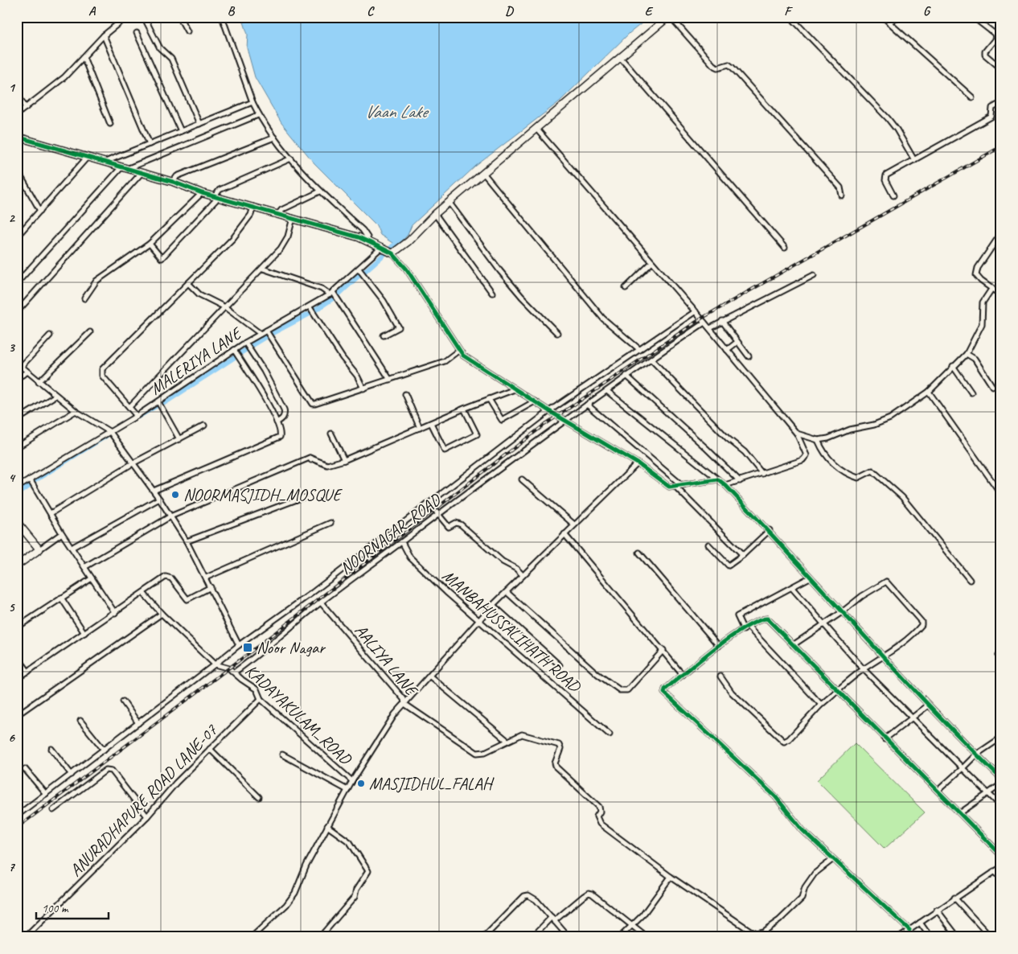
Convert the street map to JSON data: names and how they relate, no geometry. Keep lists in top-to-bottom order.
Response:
{
  "streets": {
    "street": [
      "MALERIYA LANE",
      "NOORNAGAR_ROAD",
      "MANBAHUSSALIHATH ROAD",
      "AALIYA LANE",
      "KADAYAKULAM_ROAD",
      "ANURADHAPURE ROAD LANE-07"
    ]
  },
  "crossings": [
    ["NOORNAGAR_ROAD", "MANBAHUSSALIHATH ROAD"],
    ["NOORNAGAR_ROAD", "AALIYA LANE"],
    ["NOORNAGAR_ROAD", "KADAYAKULAM_ROAD"],
    ["KADAYAKULAM_ROAD", "ANURADHAPURE ROAD LANE-07"]
  ],
  "water": ["Vaan Lake"],
  "places": {
    "other": ["NOORMASJIDH_MOSQUE", "MASJIDHUL_FALAH"],
    "transit": ["Noor Nagar"]
  },
  "scale_bar": "100 m",
  "grid": {
    "columns": [
      "A",
      "B",
      "C",
      "D",
      "E",
      "F",
      "G"
    ],
    "rows": [
      "1",
      "2",
      "3",
      "4",
      "5",
      "6",
      "7"
    ]
  }
}
